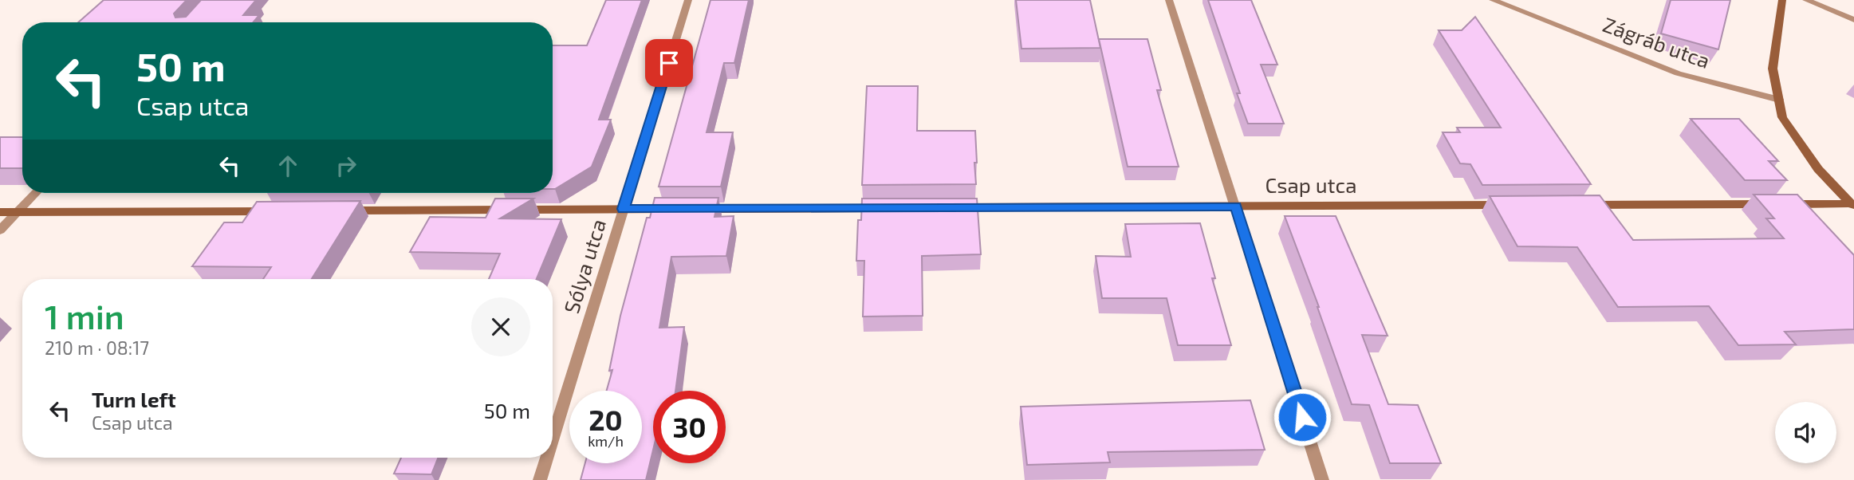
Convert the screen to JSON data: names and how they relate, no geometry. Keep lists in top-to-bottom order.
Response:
{
  "streets": {
    "street": ["Zágráb utca", "Csap utca", "Sólya utca"]
  },
  "page": {
    "turn": ["50 m", "Csap utca"],
    "heading": ["1 min", "210 m · 08:17"],
    "list": [
      {
        "name": "Turn left",
        "note": "Csap utca",
        "value": "50 m"
      }
    ],
    "speed": "20 km/h",
    "limit": "30"
  }
}
